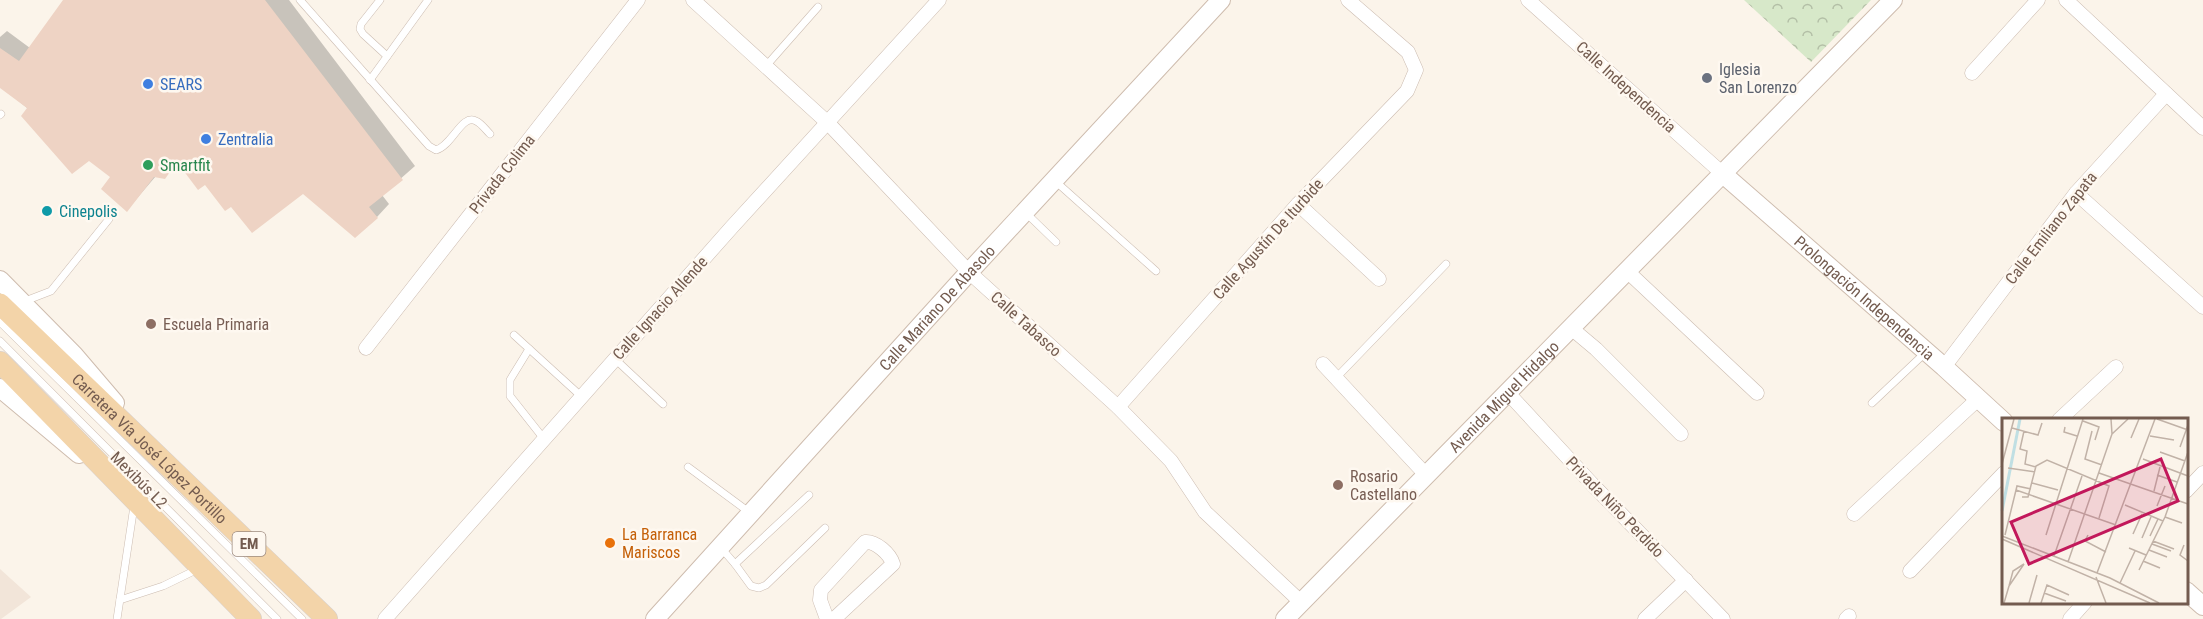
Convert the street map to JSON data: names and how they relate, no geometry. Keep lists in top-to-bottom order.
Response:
{
  "streets": {
    "main road": ["Carretera Vía José López Portillo", "EM"],
    "street": [
      "Calle Independencia",
      "Privada Colima",
      "Calle Emiliano Zapata",
      "Calle Agustín De Iturbide",
      "Prolongación Independencia",
      "Calle Ignacio Allende",
      "Calle Mariano De Abasolo",
      "Calle Tabasco",
      "Avenida Miguel Hidalgo",
      "Privada Niño Perdido"
    ],
    "lane": ["Mexibús L2"]
  },
  "crossings": [
    ["Calle Independencia", "Prolongación Independencia"],
    ["Calle Independencia", "Avenida Miguel Hidalgo"],
    ["Calle Emiliano Zapata", "Prolongación Independencia"],
    ["Calle Agustín De Iturbide", "Calle Tabasco"],
    ["Prolongación Independencia", "Avenida Miguel Hidalgo"],
    ["Calle Ignacio Allende", "Calle Tabasco"],
    ["Calle Mariano De Abasolo", "Calle Tabasco"],
    ["Calle Tabasco", "Avenida Miguel Hidalgo"],
    ["Avenida Miguel Hidalgo", "Privada Niño Perdido"]
  ],
  "places": [
    "Iglesia San Lorenzo",
    "SEARS",
    "Zentralia",
    "Smartfit",
    "Cinepolis",
    "Escuela Primaria",
    "Rosario Castellano",
    "La Barranca Mariscos"
  ]
}
